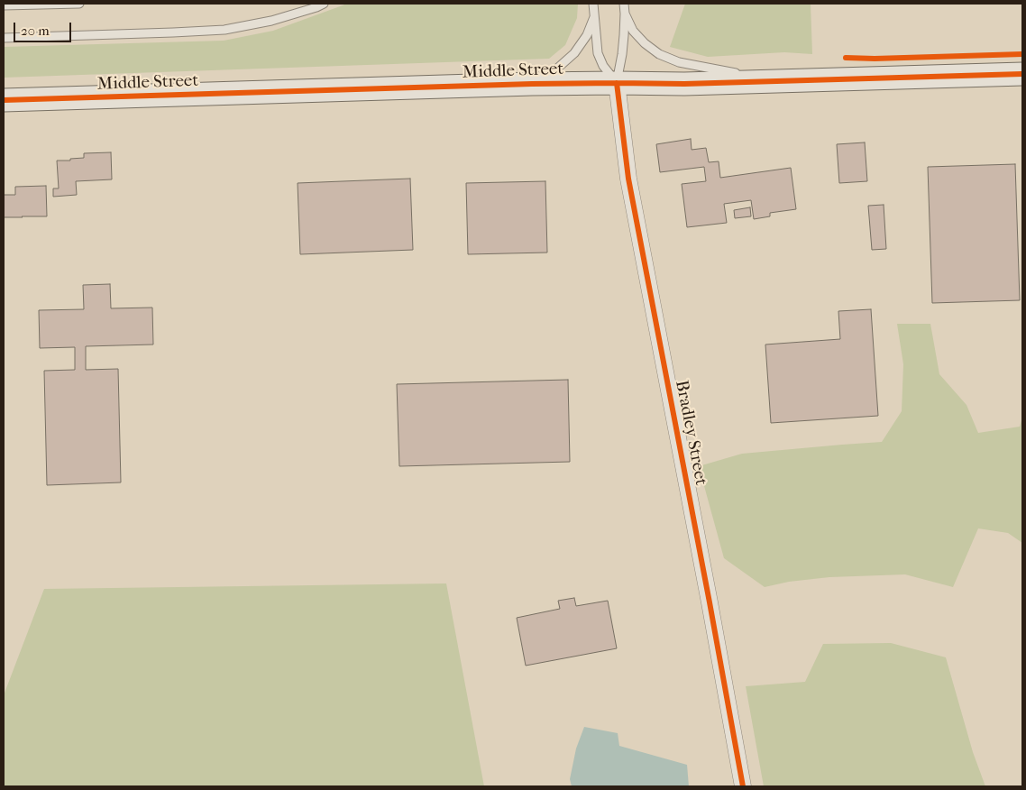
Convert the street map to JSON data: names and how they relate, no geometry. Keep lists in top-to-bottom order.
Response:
{
  "streets": {
    "street": ["Middle Street", "Bradley Street"]
  },
  "crossings": [
    ["Middle Street", "Bradley Street"]
  ],
  "scale_bar": "20 m"
}
